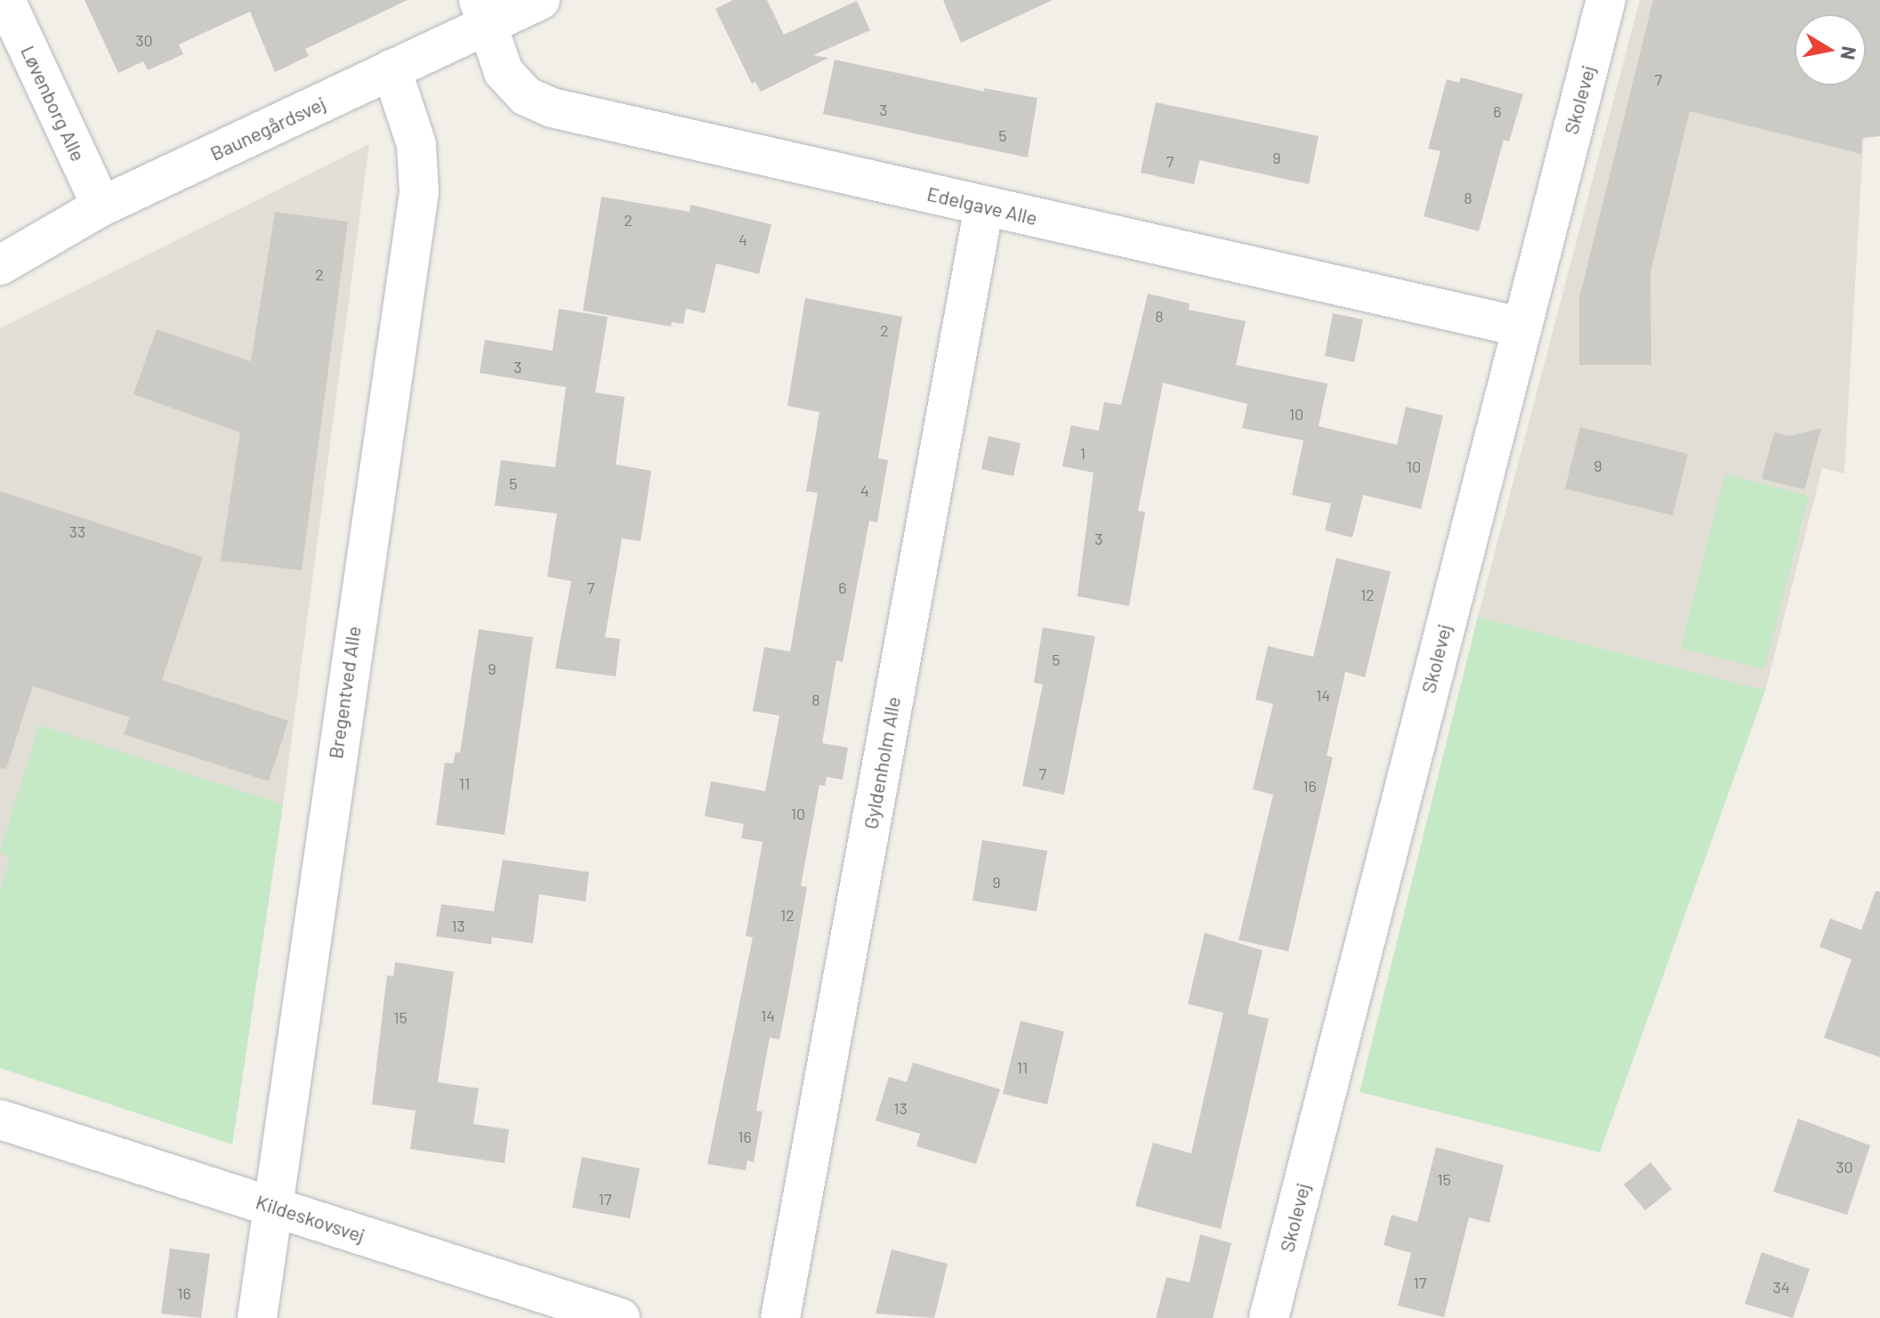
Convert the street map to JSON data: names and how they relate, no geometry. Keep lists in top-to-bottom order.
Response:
{
  "streets": {
    "street": [
      "Skolevej",
      "Løvenborg Alle",
      "Baunegårdsvej",
      "Edelgave Alle",
      "Bregentved Alle",
      "Gyldenholm Alle",
      "Kildeskovsvej"
    ]
  },
  "crossings": [
    ["Skolevej", "Edelgave Alle"],
    ["Løvenborg Alle", "Baunegårdsvej"],
    ["Baunegårdsvej", "Edelgave Alle"],
    ["Baunegårdsvej", "Bregentved Alle"],
    ["Edelgave Alle", "Gyldenholm Alle"],
    ["Bregentved Alle", "Kildeskovsvej"]
  ],
  "house_numbers": [
    "30",
    "7",
    "3",
    "6",
    "5",
    "9",
    "7",
    "8",
    "2",
    "4",
    "2",
    "8",
    "2",
    "3",
    "10",
    "1",
    "9",
    "10",
    "5",
    "4",
    "33",
    "3",
    "7",
    "6",
    "12",
    "5",
    "9",
    "14",
    "8",
    "7",
    "11",
    "16",
    "10",
    "9",
    "12",
    "13",
    "14",
    "15",
    "11",
    "13",
    "16",
    "30",
    "15",
    "17",
    "17",
    "34",
    "16"
  ],
  "north": "right"
}
